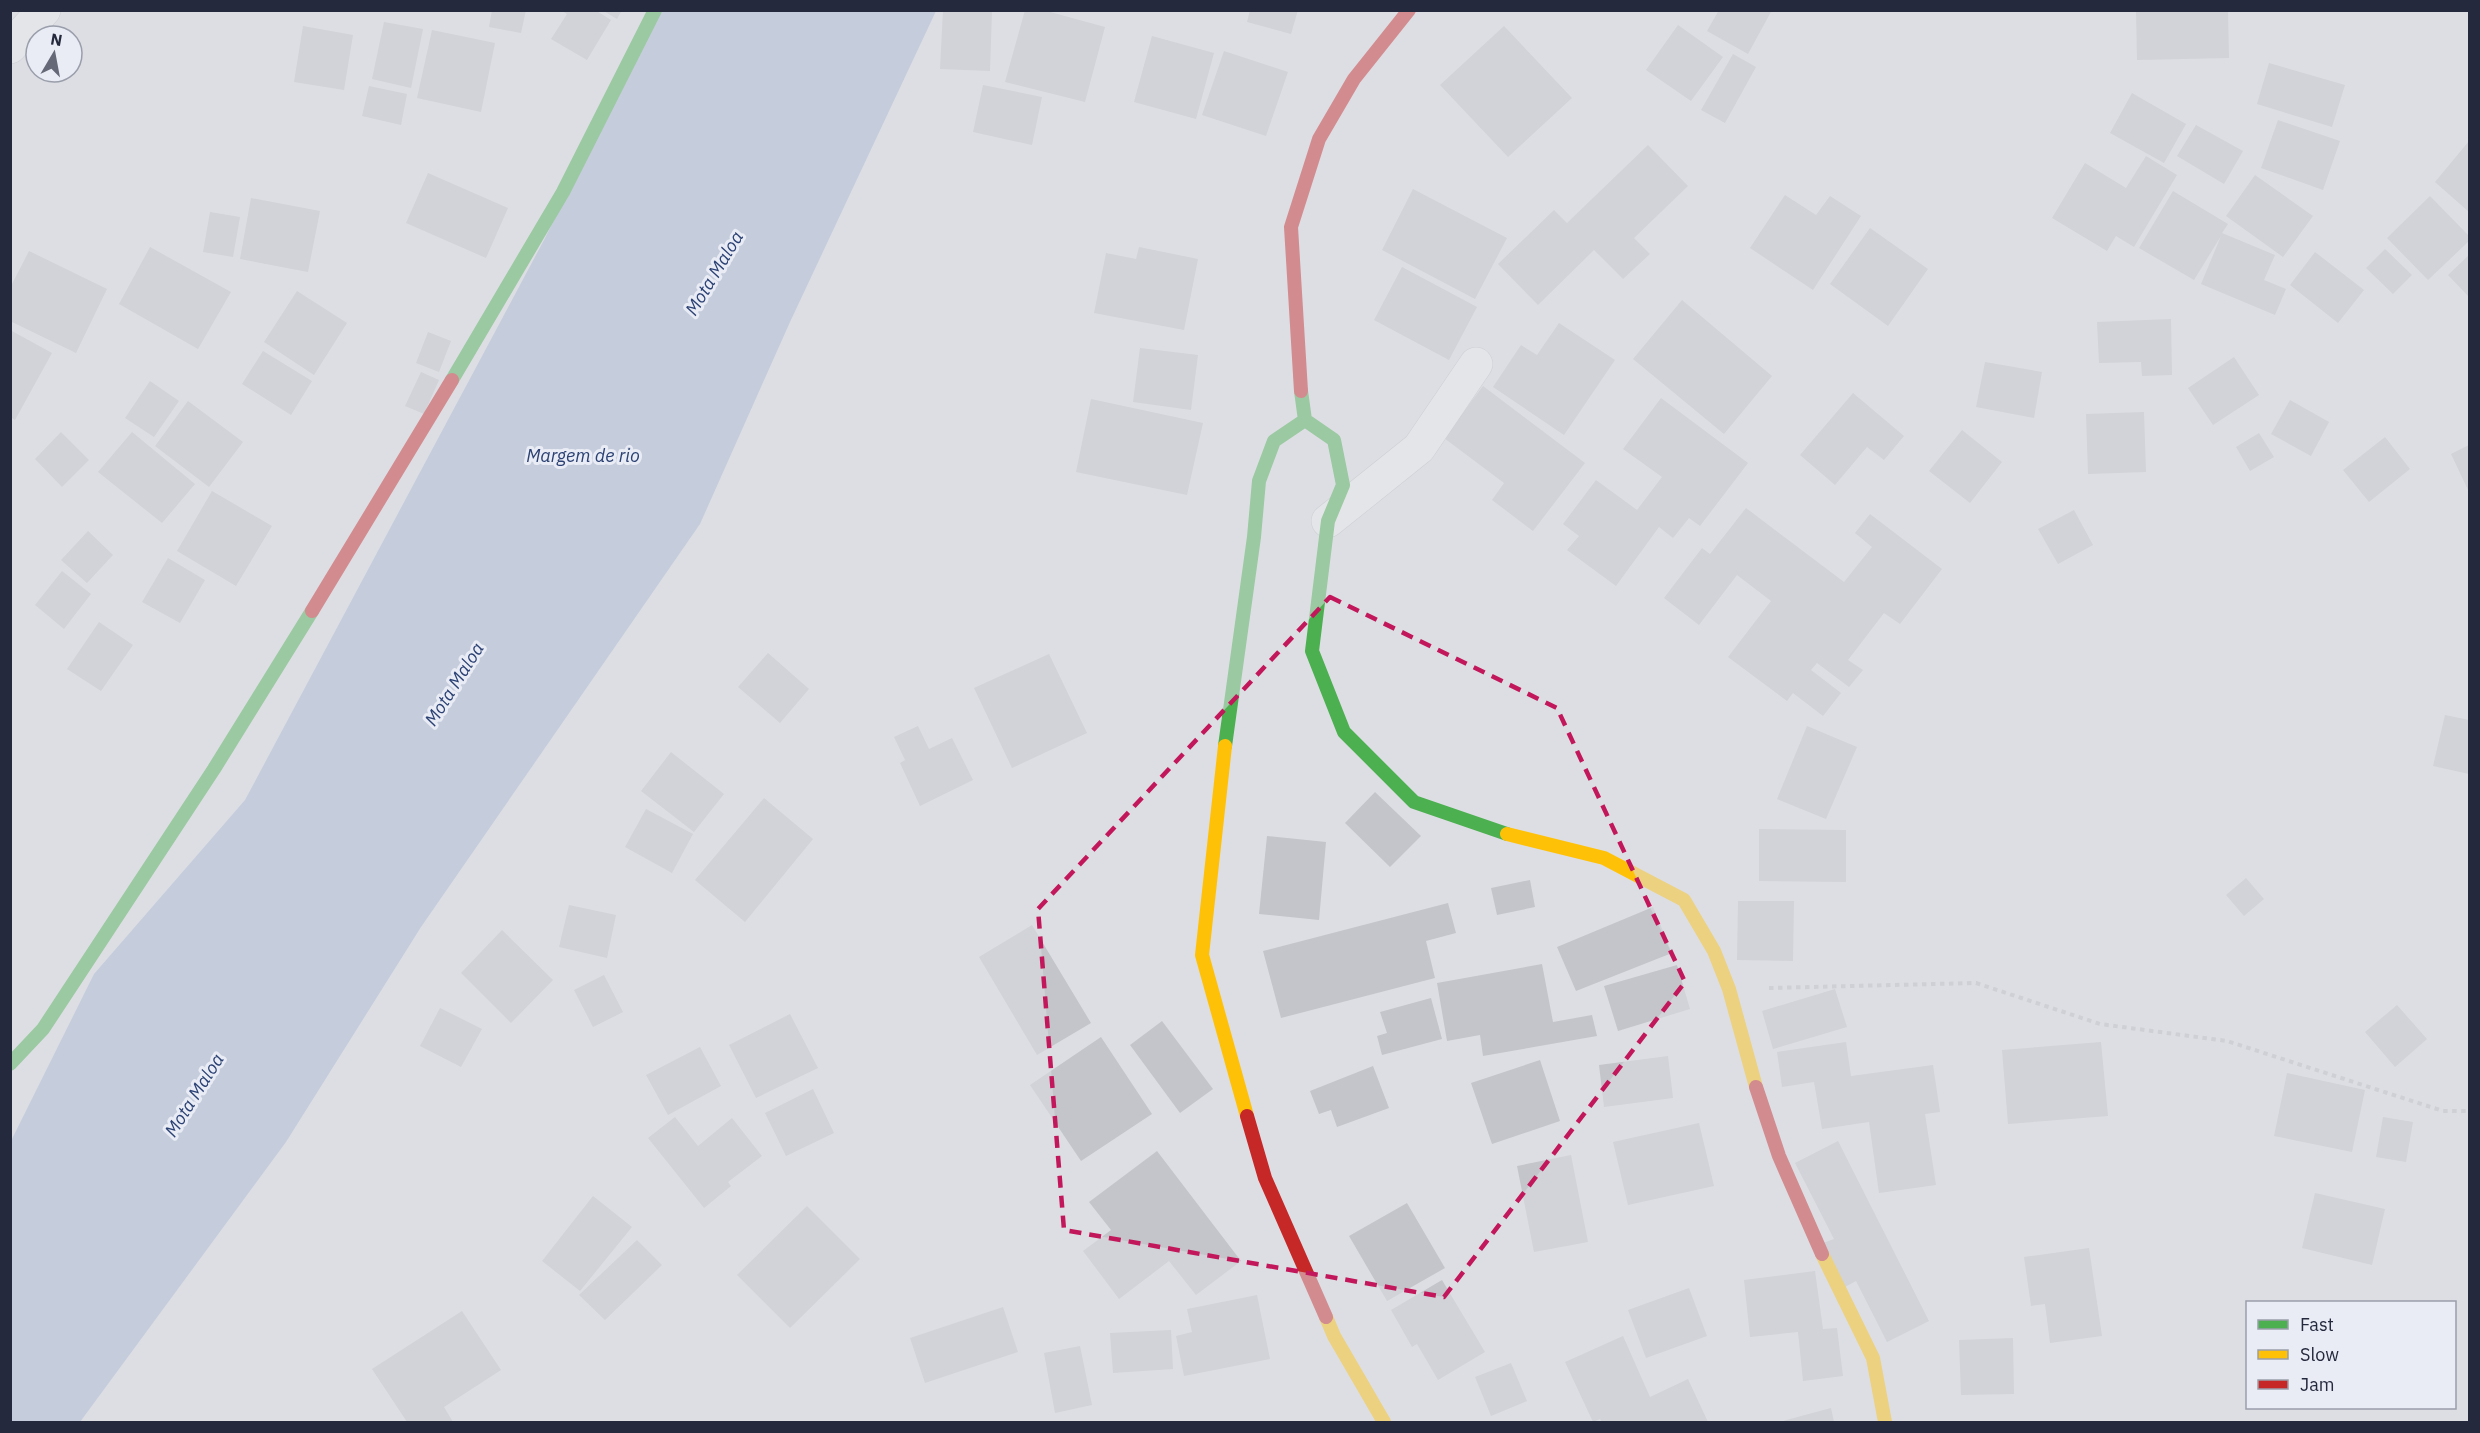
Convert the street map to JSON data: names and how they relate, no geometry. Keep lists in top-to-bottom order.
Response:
{
  "water": ["Mota Maloa", "Margem de rio"],
  "legend": ["Fast", "Slow", "Jam"],
  "north": "top"
}
